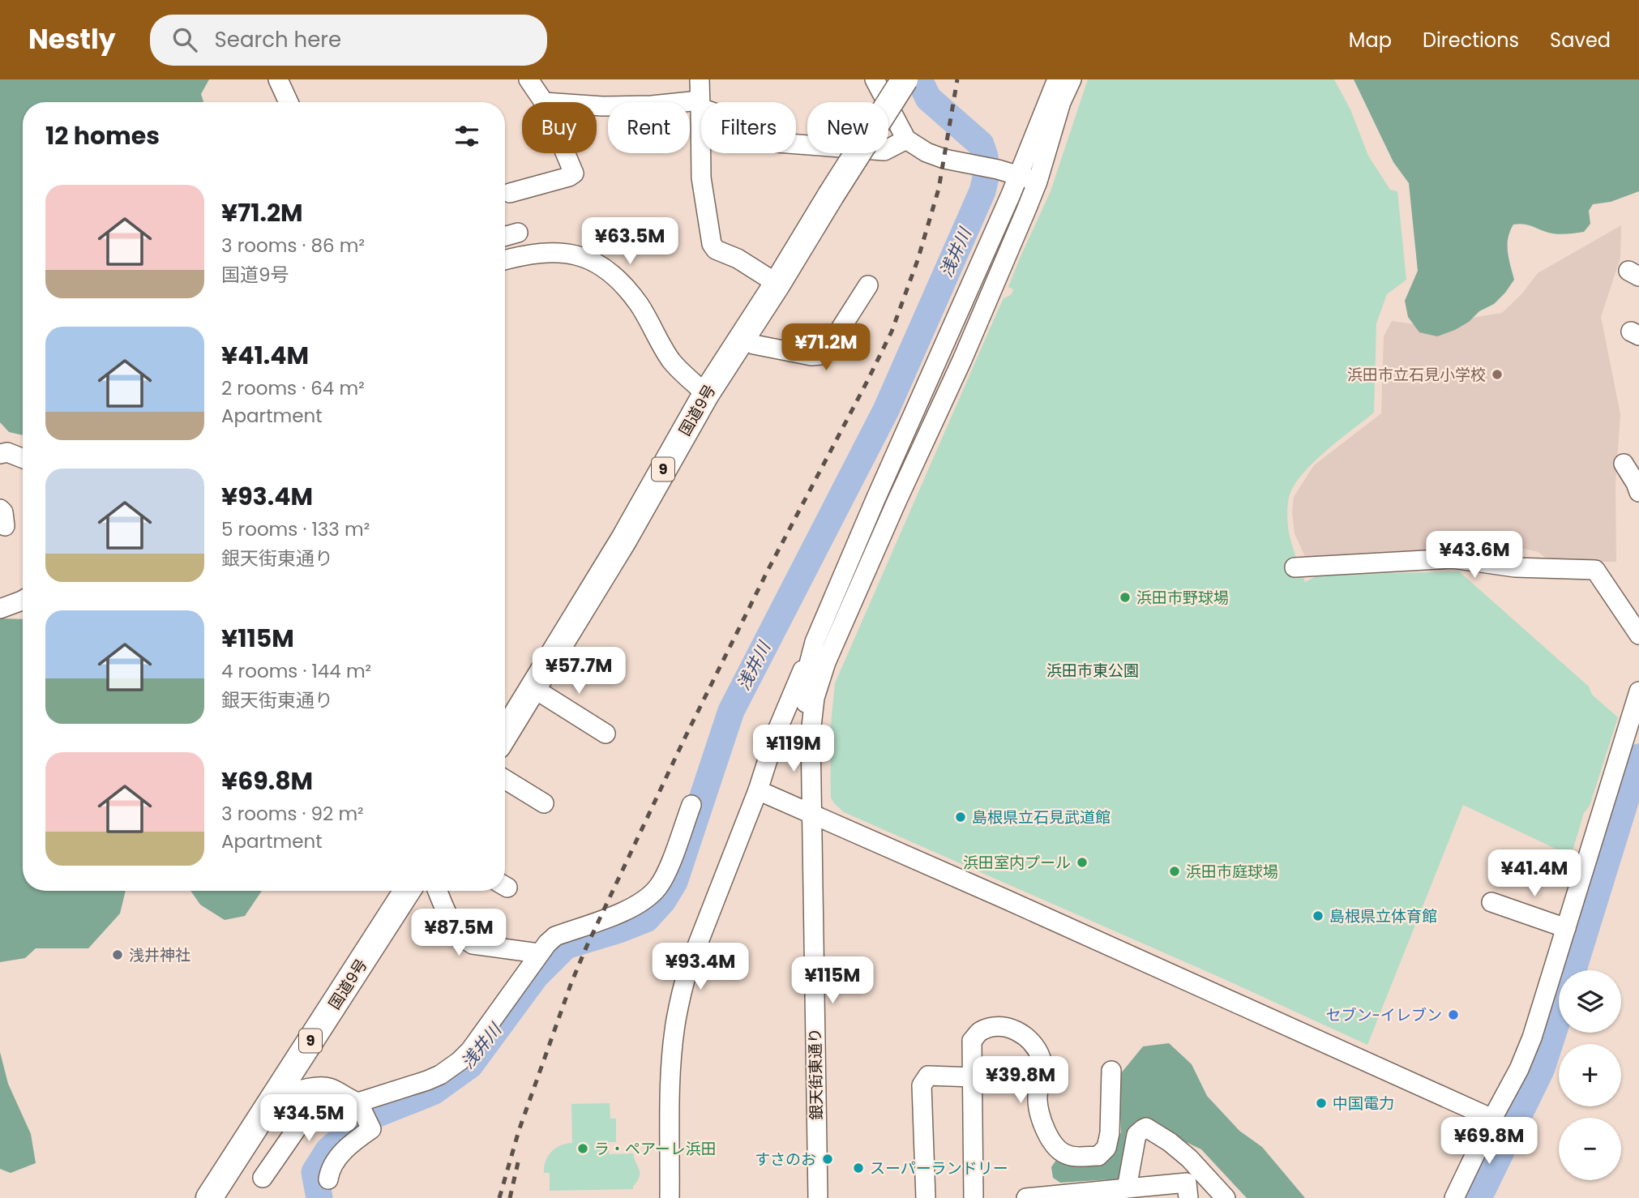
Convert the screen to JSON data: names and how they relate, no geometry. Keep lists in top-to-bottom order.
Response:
{
  "streets": {
    "highway": ["国道9号", "9"],
    "street": ["銀天街東通り"]
  },
  "water": ["浅井川"],
  "parks": ["浜田市東公園"],
  "places": [
    "浜田市立石見小学校",
    "浜田市野球場",
    "島根県立石見武道館",
    "浜田室内プール",
    "浜田市庭球場",
    "島根県立体育館",
    "浅井神社",
    "セブン-イレブン",
    "中国電力",
    "ラ・ペアーレ浜田",
    "すさのお",
    "スーパーランドリー"
  ],
  "page": {
    "header": "Nestly",
    "search": "Search here",
    "nav": ["Map", "Directions", "Saved"],
    "chip": [
      "Buy",
      "Rent",
      "Filters",
      "New"
    ],
    "heading": "12 homes",
    "list": [
      {
        "name": "¥71.2M",
        "note": "3 rooms · 86 m² · 国道9号"
      },
      {
        "name": "¥41.4M",
        "note": "2 rooms · 64 m² · Apartment"
      },
      {
        "name": "¥93.4M",
        "note": "5 rooms · 133 m² · 銀天街東通り"
      },
      {
        "name": "¥115M",
        "note": "4 rooms · 144 m² · 銀天街東通り"
      },
      {
        "name": "¥69.8M",
        "note": "3 rooms · 92 m² · Apartment"
      }
    ],
    "price": [
      "¥63.5M",
      "¥71.2M",
      "¥43.6M",
      "¥57.7M",
      "¥119M",
      "¥41.4M",
      "¥87.5M",
      "¥93.4M",
      "¥115M",
      "¥39.8M",
      "¥34.5M",
      "¥69.8M"
    ],
    "map_buttons": ["+", "−"]
  }
}
